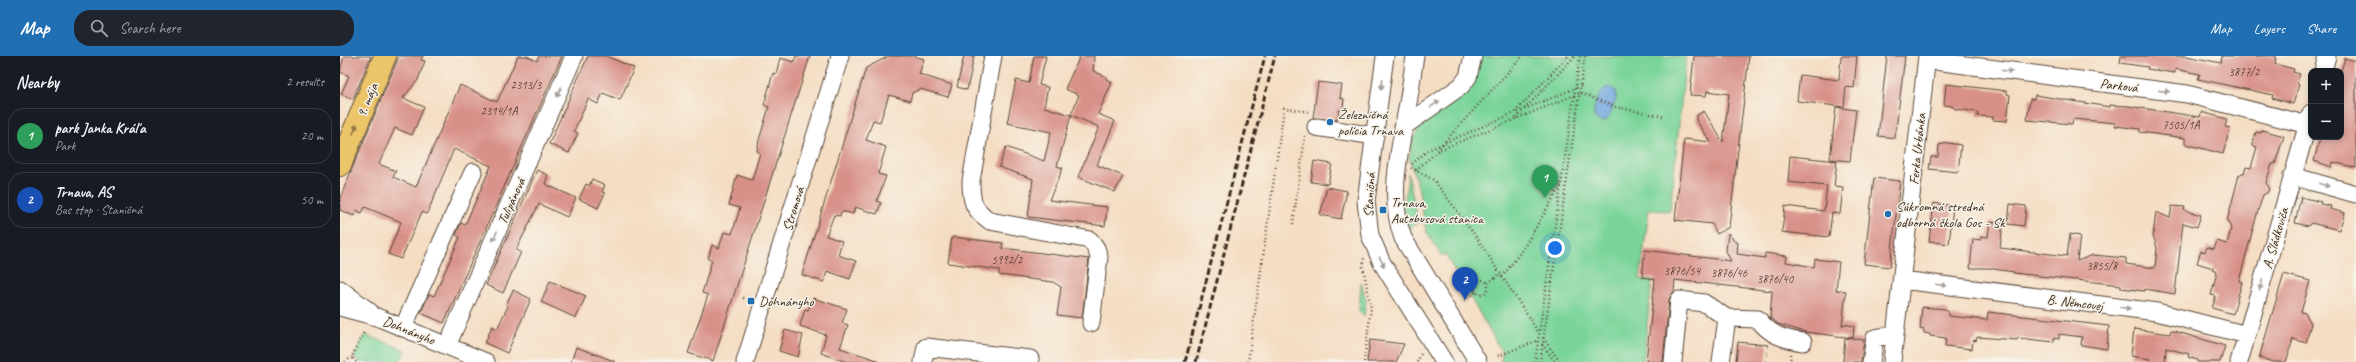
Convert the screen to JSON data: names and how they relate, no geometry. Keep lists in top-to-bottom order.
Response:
{
  "streets": {
    "main road": ["9. mája"],
    "street": [
      "Parková",
      "Ferka Urbánka",
      "Staničná",
      "Tulipánová",
      "Stromová",
      "A. Sládkoviča",
      "B. Němcovej",
      "Dohnányho"
    ]
  },
  "crossings": [
    ["Parková", "Ferka Urbánka"],
    ["Ferka Urbánka", "B. Němcovej"],
    ["Tulipánová", "Dohnányho"],
    ["A. Sládkoviča", "B. Němcovej"]
  ],
  "one_way": [
    "Parková",
    "9. mája",
    "A. Sládkoviča",
    "B. Němcovej"
  ],
  "places": {
    "other": ["Železničná polícia Trnava", "Súkromná stredná odborná škola Gos - Sk"],
    "transit": ["Trnava, Autobusová stanica", "Dohnányho"]
  },
  "house_numbers": [
    "3877/2",
    "2313/3",
    "2314/1A",
    "7505/1A",
    "5992/2",
    "3855/8",
    "3876/54",
    "3876/46",
    "3876/40"
  ],
  "page": {
    "header": "Map",
    "search": "Search here",
    "nav": ["Map", "Layers", "Share"],
    "heading": ["Nearby", "2 results"],
    "map_buttons": ["+", "−"],
    "list": [
      {
        "mark": "1",
        "name": "park Janka Kráľa",
        "note": "Park",
        "value": "20 m"
      },
      {
        "mark": "2",
        "name": "Trnava, AS",
        "note": "Bus stop · Staničná",
        "value": "50 m"
      }
    ],
    "pins": ["1", "2"]
  }
}
